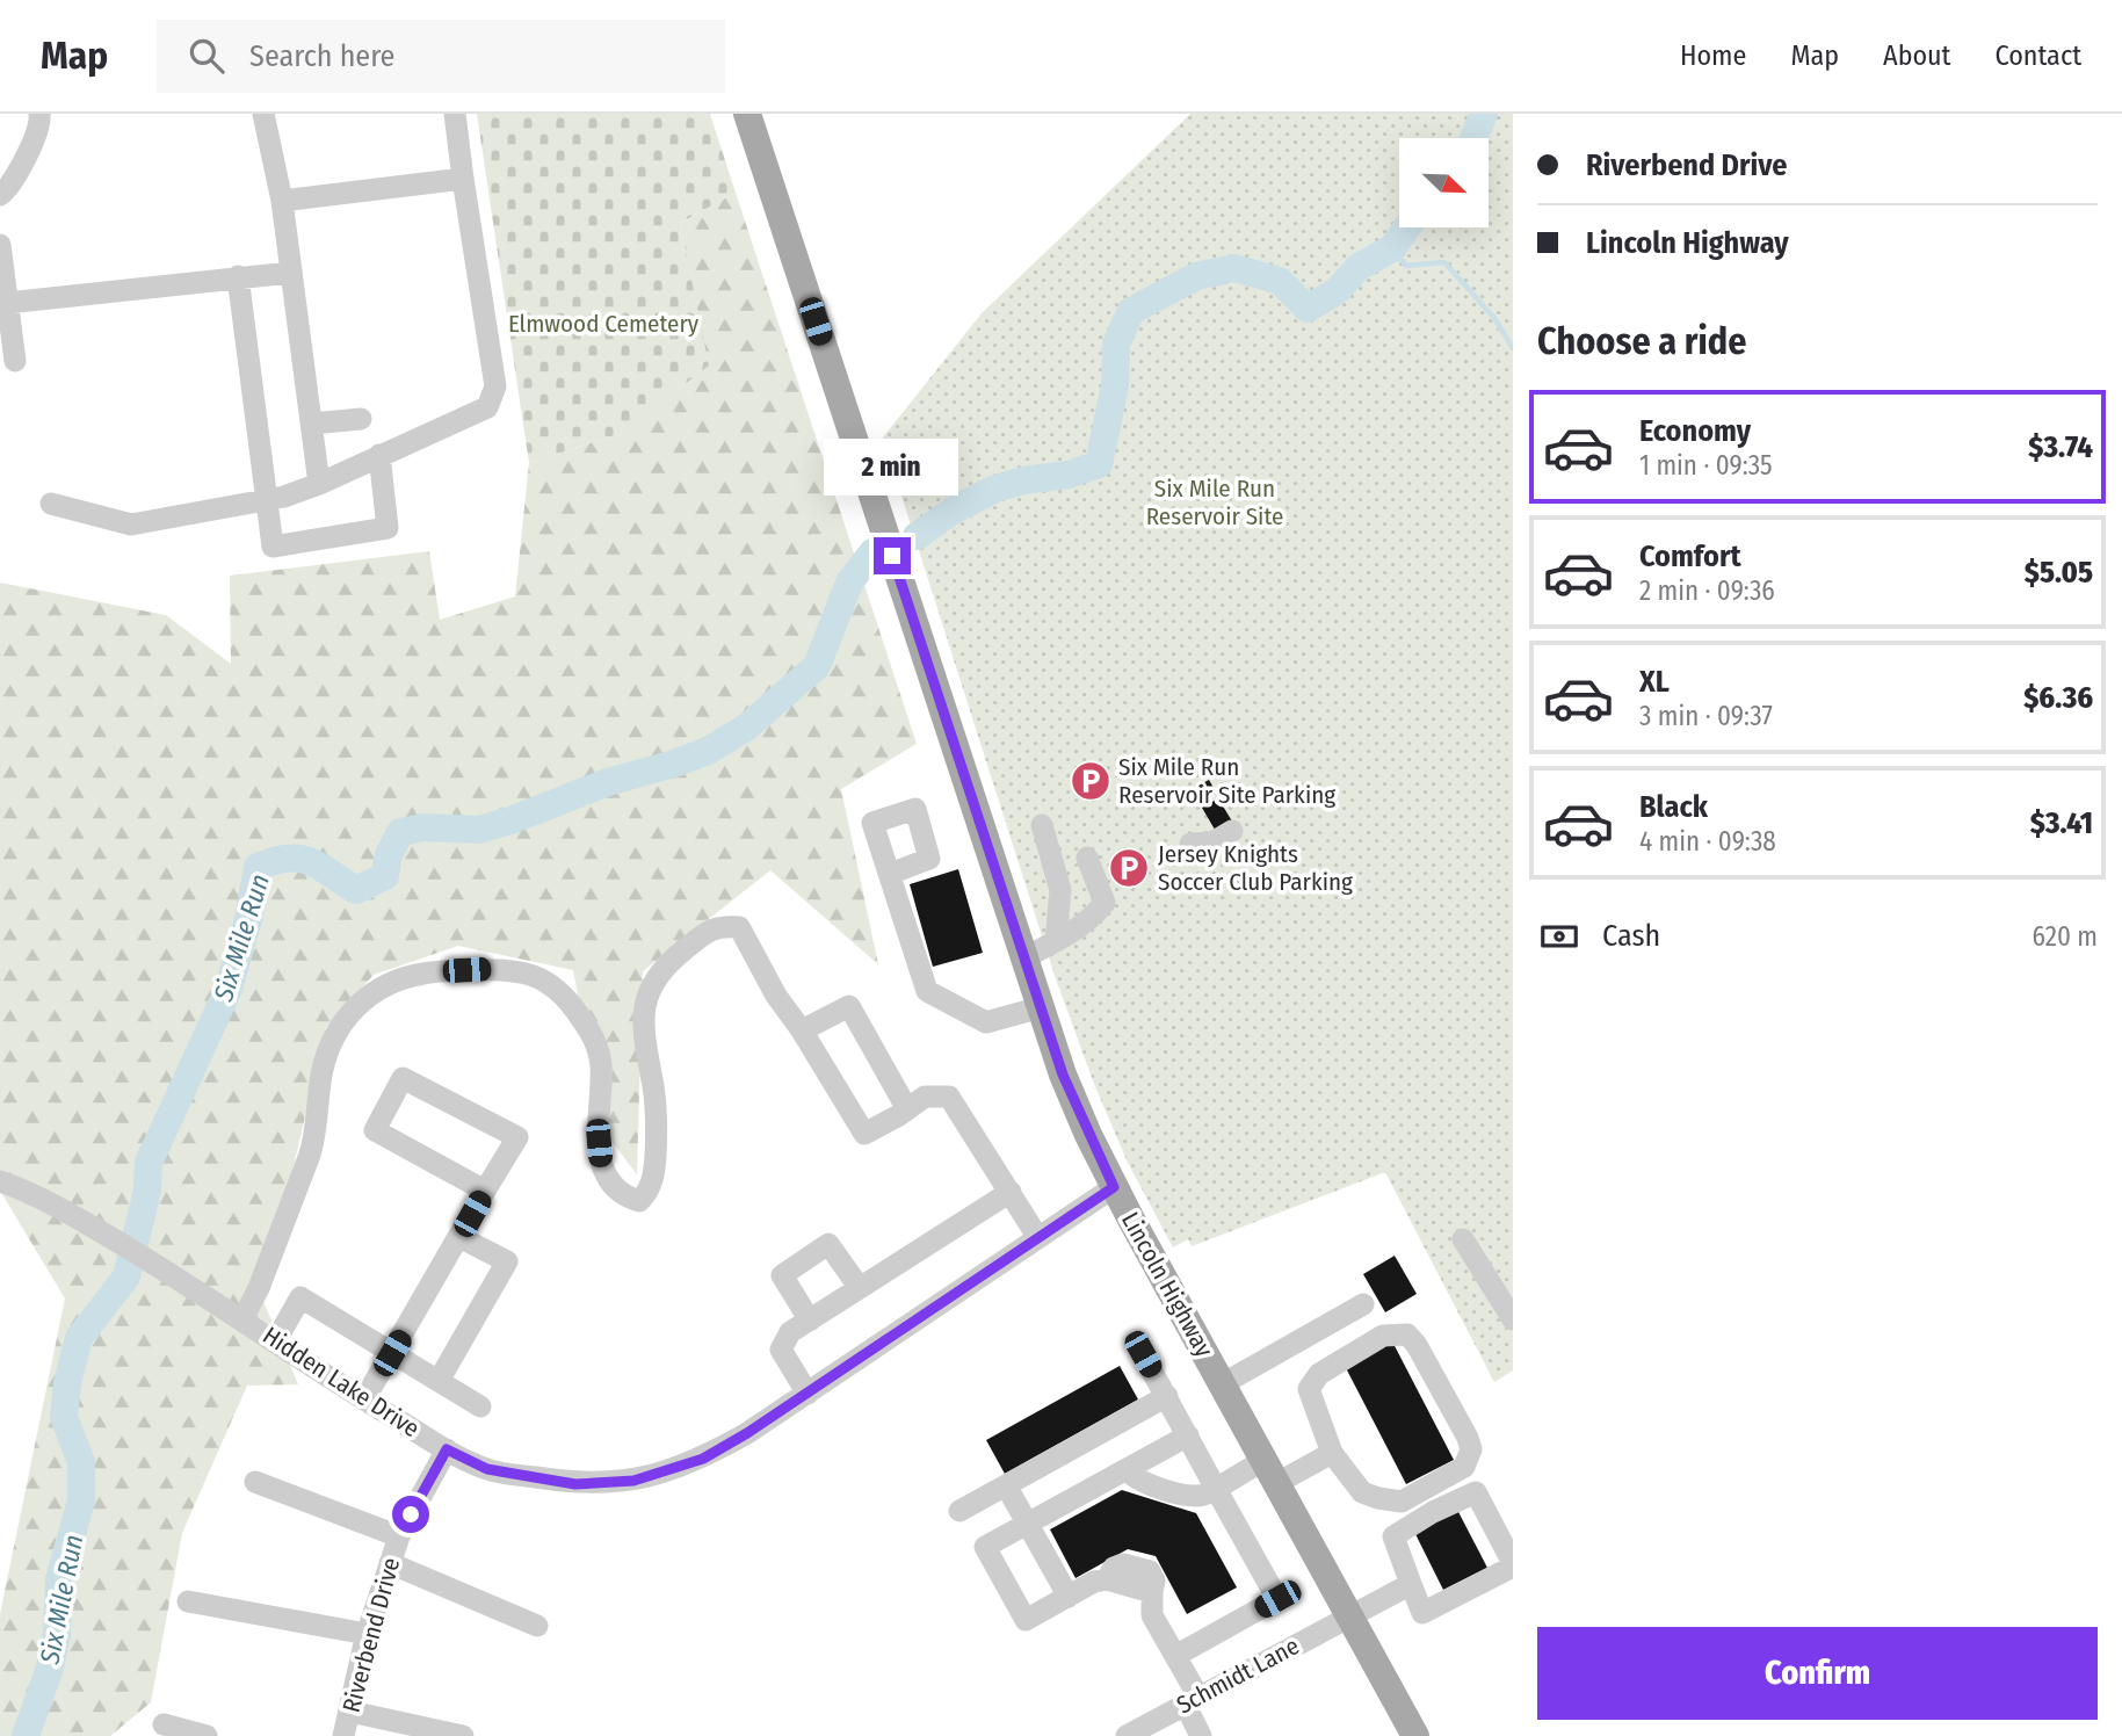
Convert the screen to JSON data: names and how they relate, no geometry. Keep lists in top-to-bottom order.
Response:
{
  "streets": {
    "main road": ["Lincoln Highway"],
    "street": ["Hidden Lake Drive", "Riverbend Drive", "Schmidt Lane"]
  },
  "crossings": [
    ["Lincoln Highway", "Hidden Lake Drive"],
    ["Lincoln Highway", "Schmidt Lane"],
    ["Hidden Lake Drive", "Riverbend Drive"]
  ],
  "water": ["Six Mile Run"],
  "parks": ["Elmwood Cemetery", "Six Mile Run Reservoir Site"],
  "places": {
    "parking": ["Six Mile Run Reservoir Site Parking", "Jersey Knights Soccer Club Parking"]
  },
  "north": "bottom right",
  "page": {
    "header": "Map",
    "search": "Search here",
    "nav": [
      "Home",
      "Map",
      "About",
      "Contact"
    ],
    "banner": ["Riverbend Drive", "Lincoln Highway"],
    "heading": "Choose a ride",
    "list": [
      {
        "name": "Economy",
        "note": "1 min · 09:35",
        "value": "$3.74"
      },
      {
        "name": "Comfort",
        "note": "2 min · 09:36",
        "value": "$5.05"
      },
      {
        "name": "XL",
        "note": "3 min · 09:37",
        "value": "$6.36"
      },
      {
        "name": "Black",
        "note": "4 min · 09:38",
        "value": "$3.41"
      }
    ],
    "bubble": "2 min",
    "pay": ["Cash", "620 m"],
    "buttons": "Confirm"
  }
}
